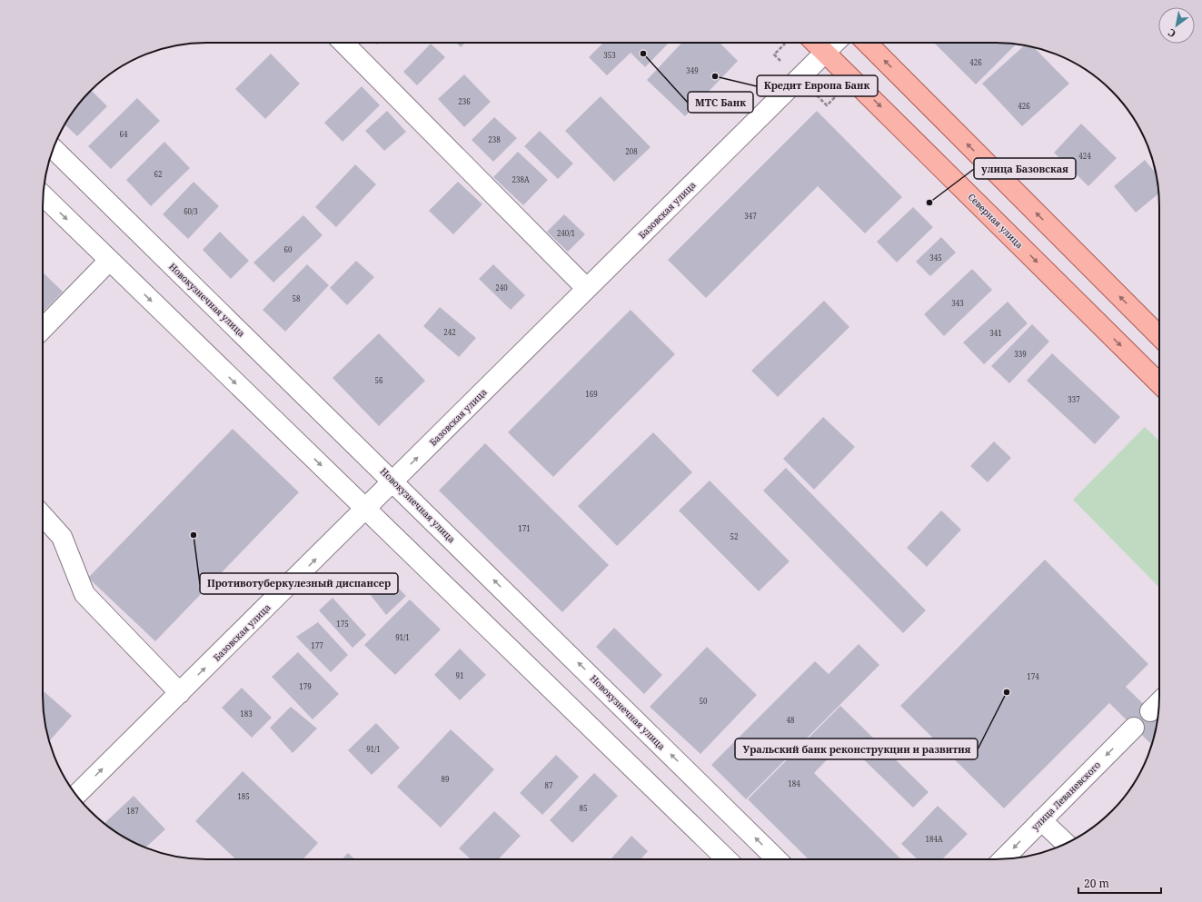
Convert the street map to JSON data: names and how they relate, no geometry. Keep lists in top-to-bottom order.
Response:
{
  "streets": {
    "main road": ["Северная улица"],
    "street": ["Базовская улица", "Новокузнечная улица", "улица Леваневского"]
  },
  "crossings": [
    ["Базовская улица", "Северная улица"],
    ["Базовская улица", "Новокузнечная улица"]
  ],
  "one_way": ["Базовская улица", "улица Леваневского"],
  "places": [
    "МТС Банк",
    "Кредит Европа Банк",
    "улица Базовская",
    "Противотуберкулезный диспансер",
    "Уральский банк реконструкции и развития"
  ],
  "house_numbers": [
    "353",
    "426",
    "349",
    "236",
    "426",
    "64",
    "238",
    "208",
    "424",
    "62",
    "238А",
    "60/3",
    "347",
    "240/1",
    "60",
    "345",
    "240",
    "58",
    "343",
    "242",
    "341",
    "339",
    "56",
    "169",
    "337",
    "171",
    "52",
    "175",
    "91/1",
    "177",
    "91",
    "174",
    "179",
    "50",
    "183",
    "48",
    "91/1",
    "89",
    "184",
    "87",
    "185",
    "85",
    "187",
    "184А"
  ],
  "scale_bar": "20 m",
  "north": "bottom left"
}
